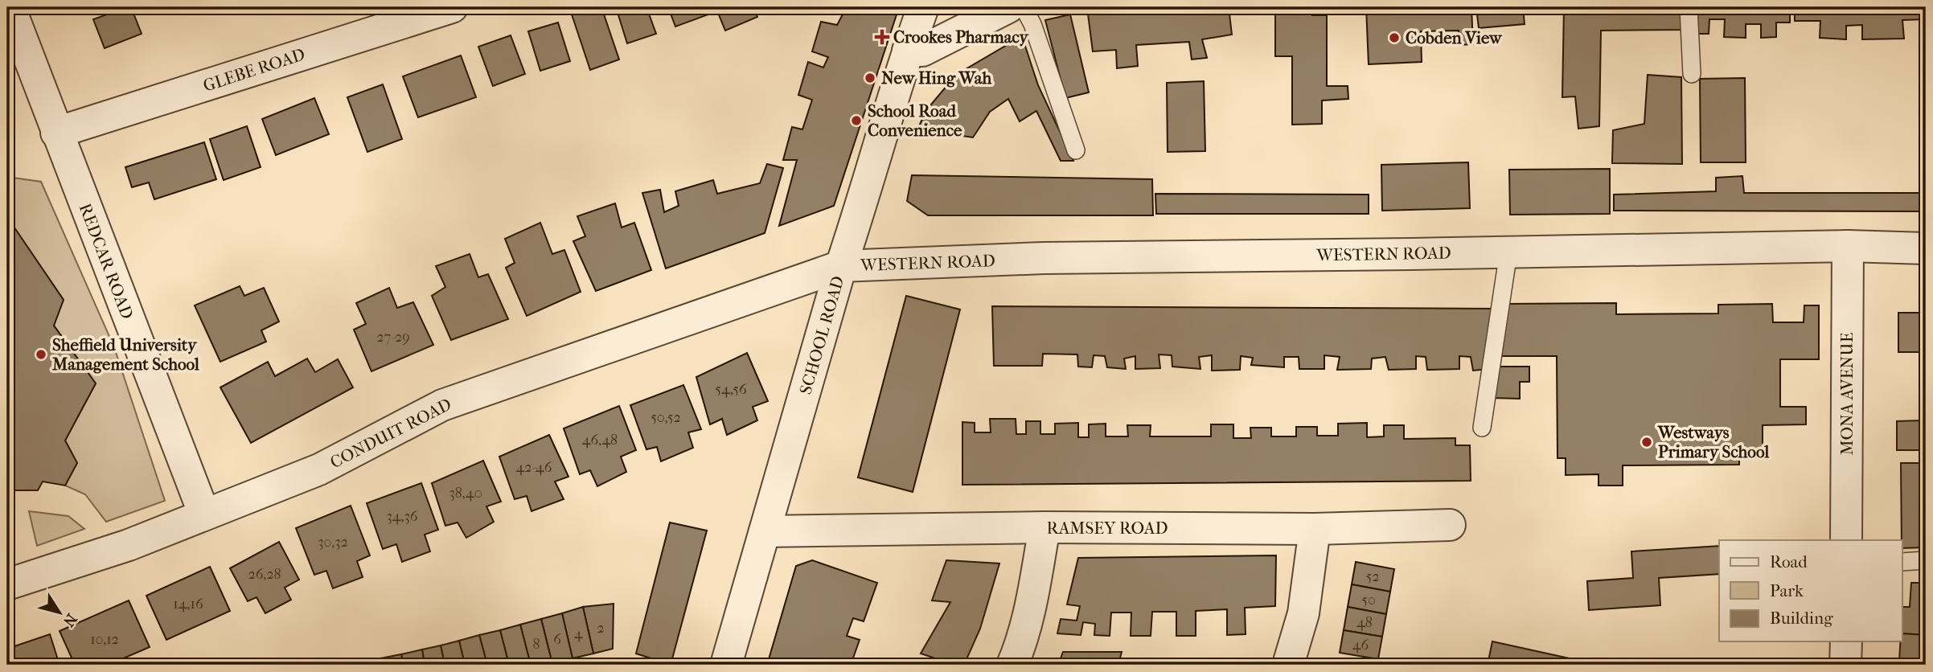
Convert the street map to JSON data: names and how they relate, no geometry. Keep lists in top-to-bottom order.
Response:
{
  "streets": {
    "street": [
      "GLEBE ROAD",
      "WESTERN ROAD",
      "REDCAR ROAD",
      "SCHOOL ROAD",
      "MONA AVENUE",
      "CONDUIT ROAD",
      "RAMSEY ROAD"
    ]
  },
  "crossings": [
    ["GLEBE ROAD", "REDCAR ROAD"],
    ["WESTERN ROAD", "SCHOOL ROAD"],
    ["WESTERN ROAD", "MONA AVENUE"],
    ["WESTERN ROAD", "CONDUIT ROAD"],
    ["REDCAR ROAD", "CONDUIT ROAD"],
    ["SCHOOL ROAD", "CONDUIT ROAD"],
    ["SCHOOL ROAD", "RAMSEY ROAD"]
  ],
  "places": {
    "health": ["Crookes Pharmacy"],
    "other": [
      "Cobden View",
      "New Hing Wah",
      "School Road Convenience",
      "Sheffield University Management School",
      "Westways Primary School"
    ]
  },
  "house_numbers": [
    "27-29",
    "54,56",
    "50,52",
    "46,48",
    "42-46",
    "38,40",
    "34,36",
    "30,32",
    "26,28",
    "52",
    "50",
    "14,16",
    "48",
    "2",
    "4",
    "10,12",
    "6",
    "8",
    "46"
  ],
  "legend": ["Road", "Park", "Building"],
  "north": "bottom right"
}
